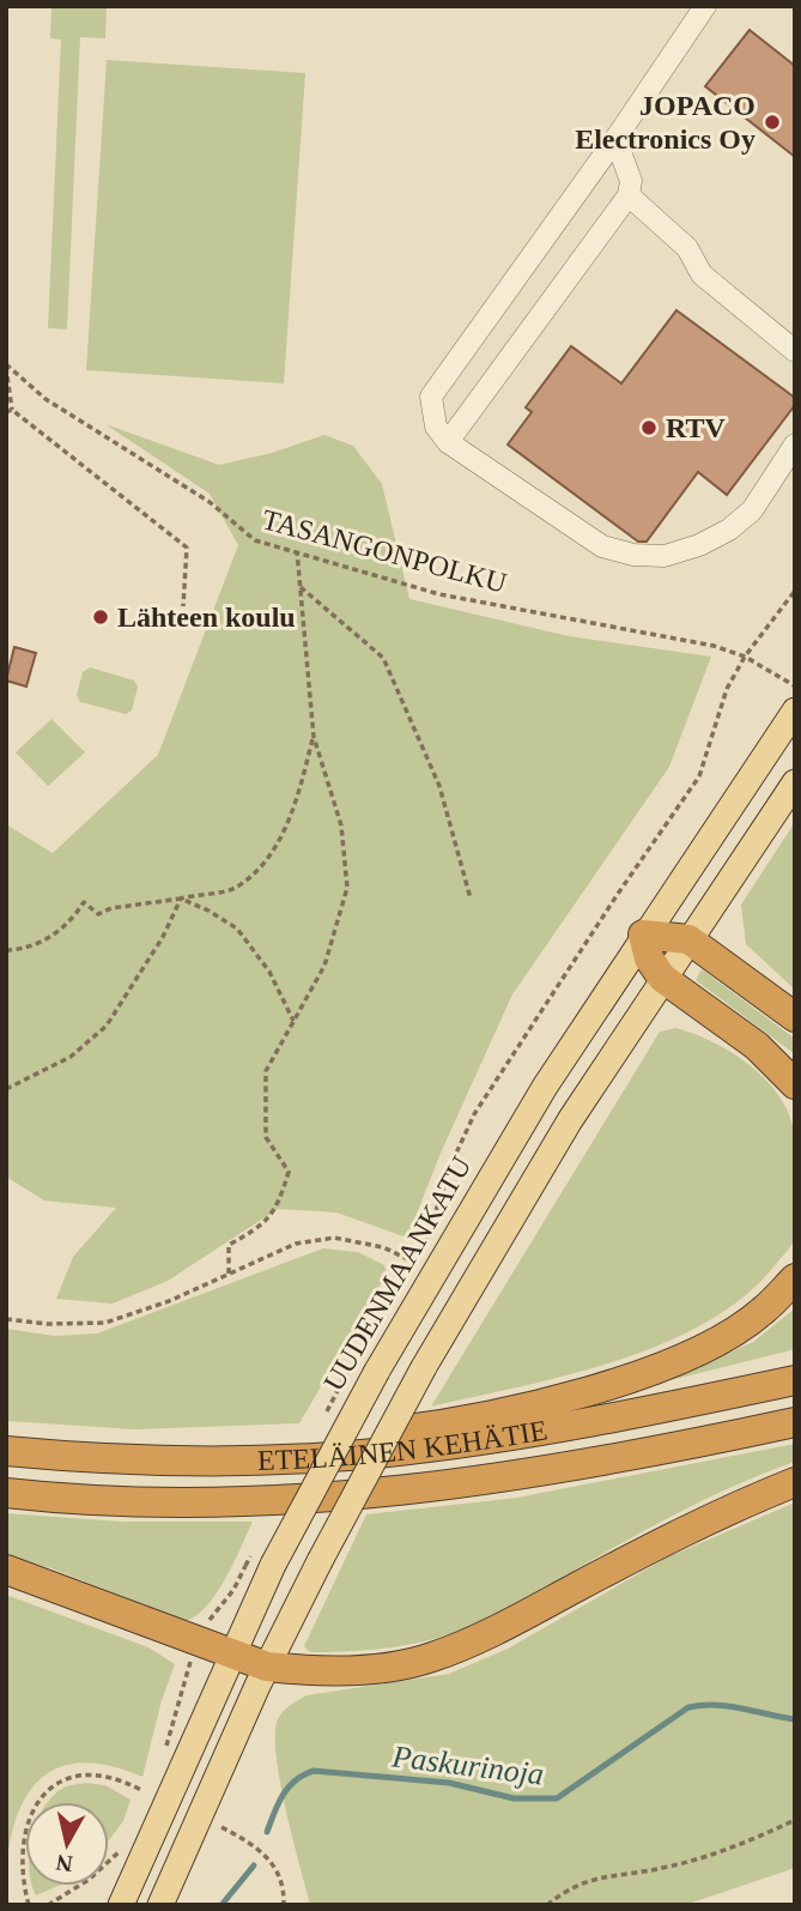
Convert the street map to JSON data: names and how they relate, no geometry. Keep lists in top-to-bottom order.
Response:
{
  "streets": {
    "highway": ["ETELÄINEN KEHÄTIE"],
    "main road": ["UUDENMAANKATU"],
    "path": ["TASANGONPOLKU"]
  },
  "water": ["Paskurinoja"],
  "places": ["JOPACO Electronics Oy", "RTV", "Lähteen koulu"],
  "north": "bottom"
}
